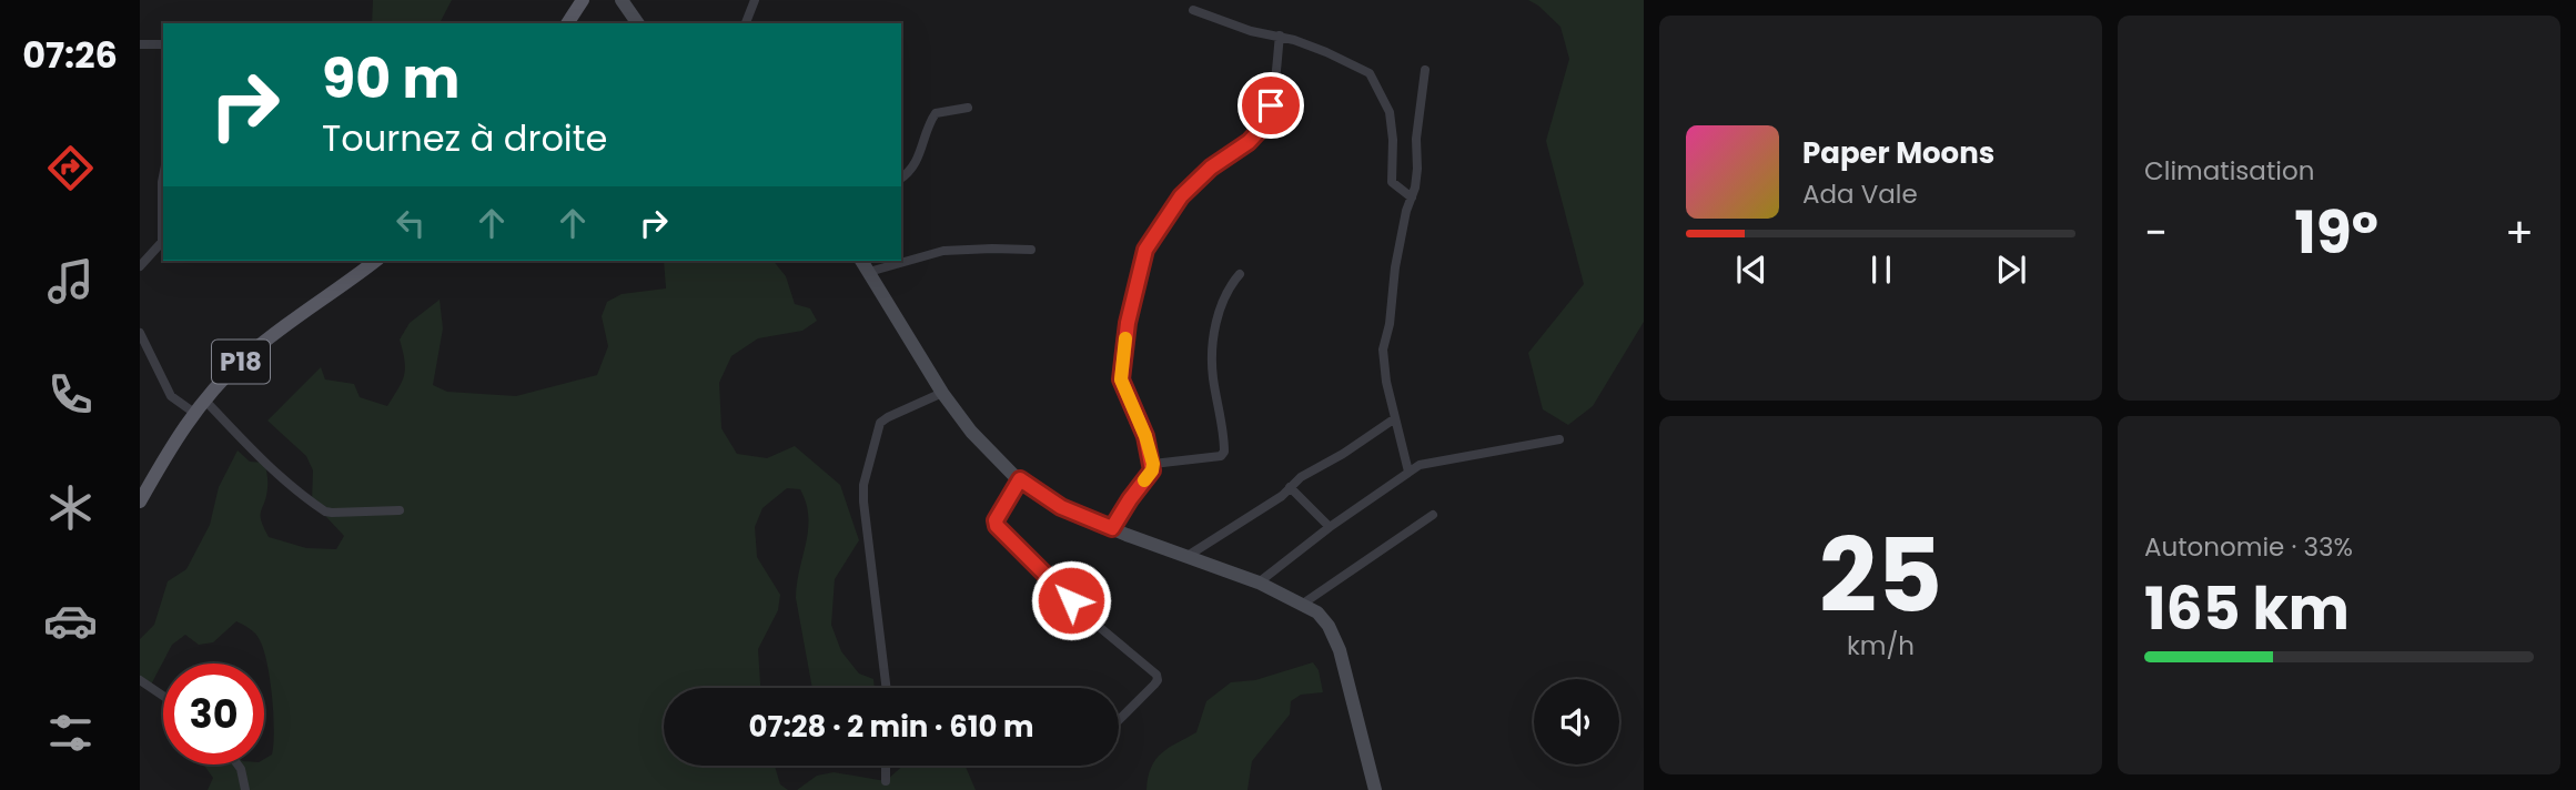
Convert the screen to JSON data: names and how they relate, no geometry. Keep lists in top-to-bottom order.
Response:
{
  "streets": {
    "main road": ["P18"]
  },
  "page": {
    "tabs": "07:26",
    "tile": [
      "Climatisation",
      ["25", "km/h"],
      ["Autonomie · 33%", "165 km"]
    ],
    "turn": ["90 m", "Tournez à droite"],
    "song": ["Paper Moons", "Ada Vale"],
    "heat": ["−", "19°", "+"],
    "limit": "30",
    "trip": "07:28 · 2 min · 610 m"
  }
}
